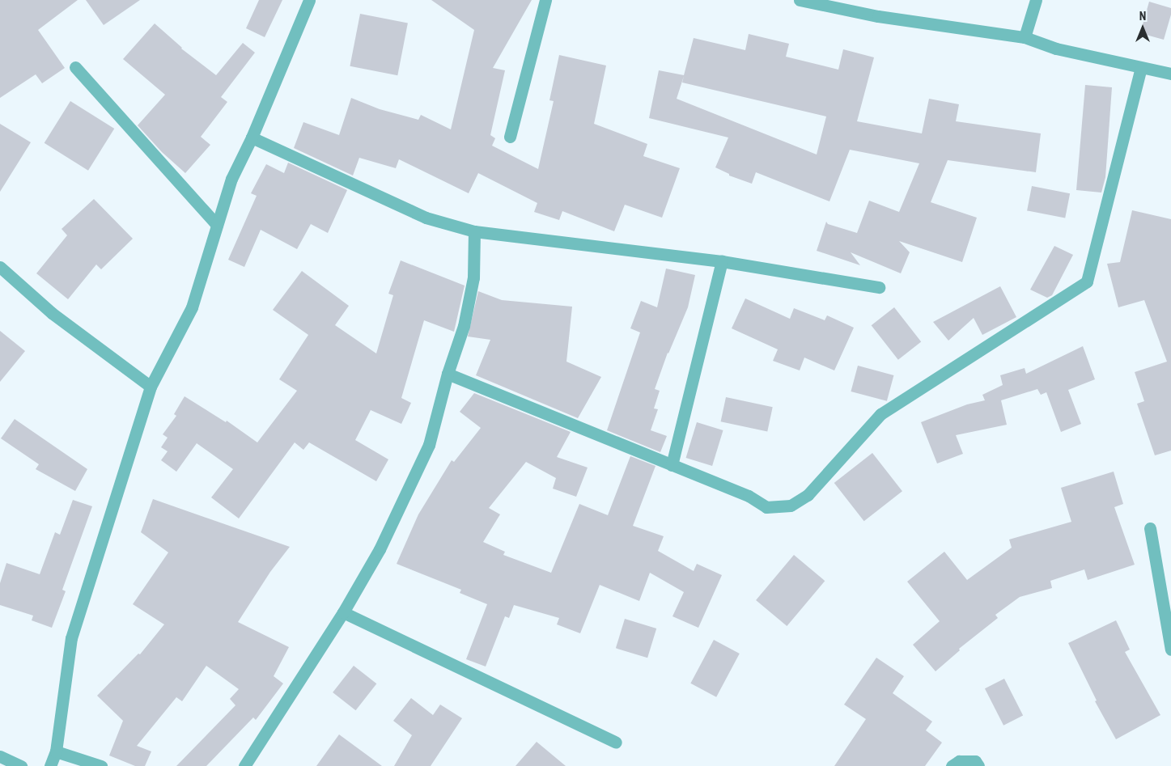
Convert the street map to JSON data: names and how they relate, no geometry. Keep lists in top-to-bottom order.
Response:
{
  "north": "top"
}
